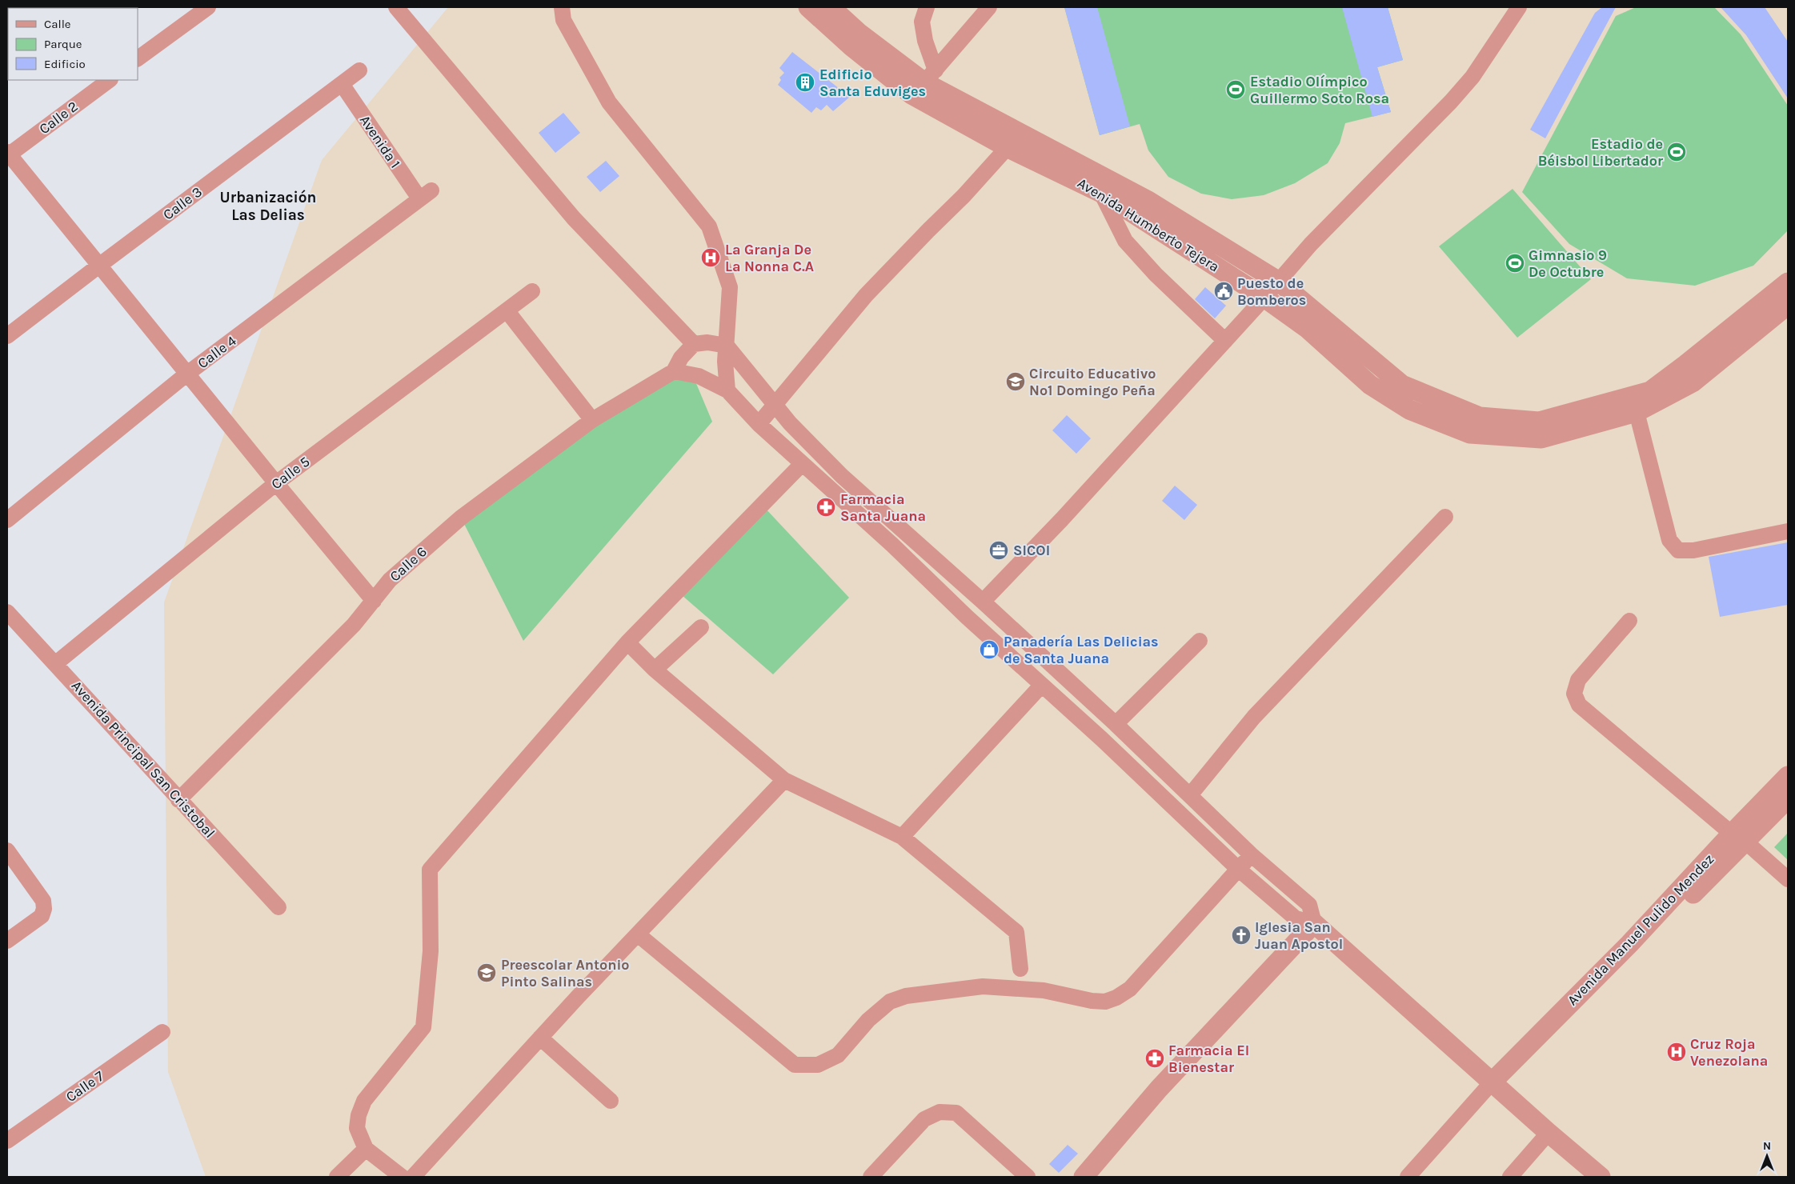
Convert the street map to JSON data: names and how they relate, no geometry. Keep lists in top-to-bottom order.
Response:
{
  "streets": {
    "street": [
      "Calle 2",
      "Avenida 1",
      "Calle 3",
      "Avenida Humberto Tejera",
      "Calle 4",
      "Calle 5",
      "Calle 6",
      "Avenida Principal San Cristobal",
      "Avenida Manuel Pulido Mendez",
      "Calle 7"
    ]
  },
  "crossings": [
    ["Avenida 1", "Calle 3"],
    ["Avenida 1", "Calle 4"],
    ["Calle 5", "Avenida Principal San Cristobal"],
    ["Calle 6", "Avenida Principal San Cristobal"]
  ],
  "districts": ["Urbanización Las Delias"],
  "places": {
    "building": ["Edificio Santa Eduviges"],
    "sports": ["Estadio Olímpico Guillermo Soto Rosa", "Estadio de Béisbol Libertador", "Gimnasio 9 De Octubre"],
    "hospital": ["La Granja De La Nonna C.A", "Cruz Roja Venezolana"],
    "public building": ["Puesto de Bomberos"],
    "school or university": ["Circuito Educativo Nº1 Domingo Peña", "Preescolar Antonio Pinto Salinas"],
    "pharmacy": ["Farmacia Santa Juana", "Farmacia El Bienestar"],
    "office": ["SICOI"],
    "shop": ["Panadería Las Delicias de Santa Juana"],
    "church": ["Iglesia San Juan Apostol"]
  },
  "legend": ["Calle", "Parque", "Edificio"],
  "north": "top"
}
